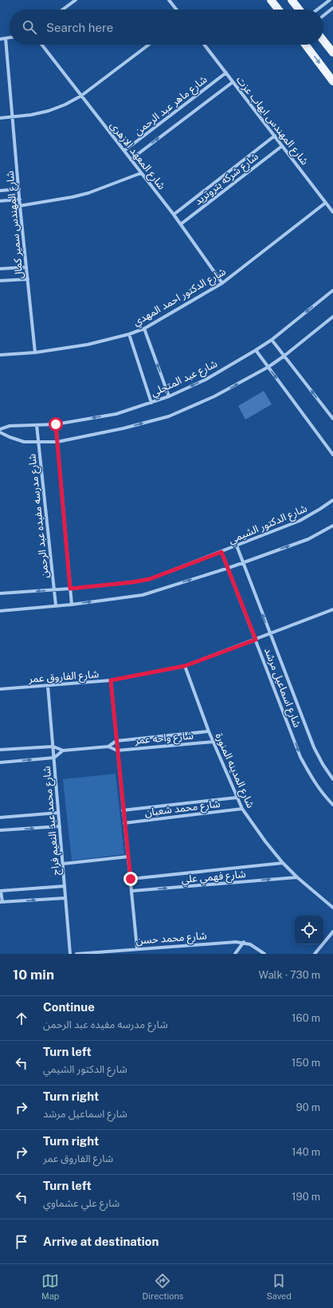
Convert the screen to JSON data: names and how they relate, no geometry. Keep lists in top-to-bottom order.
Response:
{
  "streets": {
    "street": [
      "شارع ماهر عبد الرحمن",
      "شارع المهندس ايهاب عزت",
      "شارع المعهد الازهرى",
      "شارع شركه بتروتريد",
      "شارع المهندس سمير كمال",
      "شارع الدكتور احمد المهدي",
      "شارع عبد المتجلي",
      "شارع مدرسه مفيده عبد الرحمن",
      "شارع الدكتور الشيمي",
      "شارع الفاروق عمر",
      "شارع اسماعيل مرشد",
      "شارع واحه عمر",
      "شارع المدينه المنورة",
      "شارع محمد شعبان",
      "شارع محمد عبد النعيم فراج",
      "شارع فهمي علي",
      "شارع محمد حسن"
    ]
  },
  "crossings": [
    ["شارع ماهر عبد الرحمن", "شارع المهندس ايهاب عزت"],
    ["شارع ماهر عبد الرحمن", "شارع المعهد الازهرى"],
    ["شارع المهندس ايهاب عزت", "شارع شركه بتروتريد"],
    ["شارع المهندس ايهاب عزت", "شارع الدكتور احمد المهدي"],
    ["شارع المعهد الازهرى", "شارع شركه بتروتريد"],
    ["شارع المعهد الازهرى", "شارع الدكتور احمد المهدي"],
    ["شارع المهندس سمير كمال", "شارع الدكتور احمد المهدي"],
    ["شارع عبد المتجلي", "شارع مدرسه مفيده عبد الرحمن"],
    ["شارع مدرسه مفيده عبد الرحمن", "شارع الدكتور الشيمي"],
    ["شارع الدكتور الشيمي", "شارع اسماعيل مرشد"],
    ["شارع الفاروق عمر", "شارع اسماعيل مرشد"],
    ["شارع الفاروق عمر", "شارع المدينه المنورة"],
    ["شارع الفاروق عمر", "شارع محمد عبد النعيم فراج"],
    ["شارع واحه عمر", "شارع المدينه المنورة"],
    ["شارع المدينه المنورة", "شارع محمد شعبان"],
    ["شارع المدينه المنورة", "شارع فهمي علي"]
  ],
  "page": {
    "search": "Search here",
    "heading": ["10 min", "Walk · 730 m"],
    "list": [
      ["Continue", "شارع مدرسه مفيده عبد الرحمن", "160 m"],
      ["Turn left", "شارع الدكتور الشيمي", "150 m"],
      ["Turn right", "شارع اسماعيل مرشد", "90 m"],
      ["Turn right", "شارع الفاروق عمر", "140 m"],
      ["Turn left", "شارع علي عشماوي", "190 m"],
      "Arrive at destination"
    ],
    "nav": ["Map", "Directions", "Saved"]
  }
}
